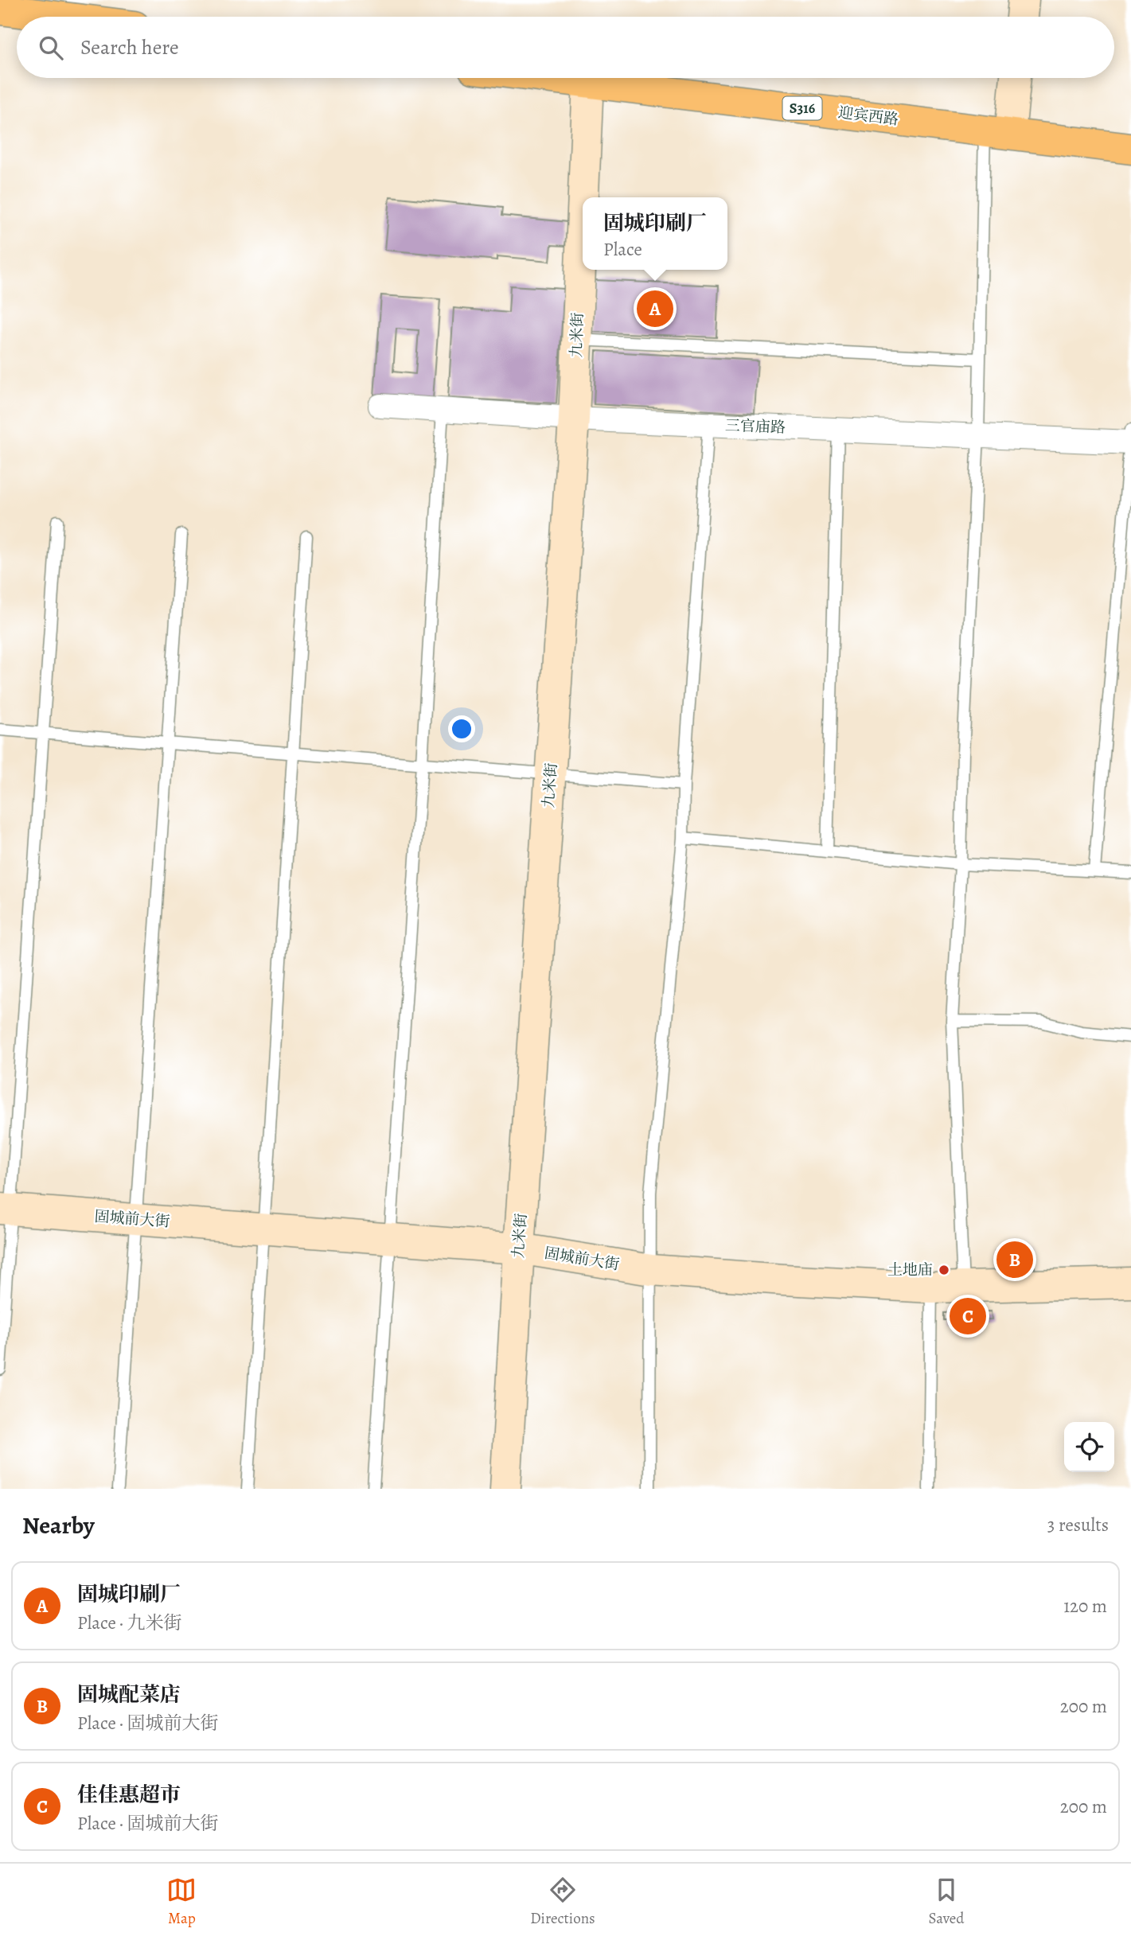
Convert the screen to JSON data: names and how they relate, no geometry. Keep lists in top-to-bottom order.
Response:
{
  "streets": {
    "main road": ["S316", "迎宾西路"],
    "street": ["九米街", "三官庙路", "固城前大街"]
  },
  "crossings": [
    ["迎宾西路", "九米街"],
    ["九米街", "三官庙路"],
    ["九米街", "固城前大街"]
  ],
  "places": ["土地庙"],
  "page": {
    "search": "Search here",
    "popup": ["固城印刷厂", "Place"],
    "pins": ["A", "B", "C"],
    "heading": ["Nearby", "3 results"],
    "list": [
      {
        "mark": "A",
        "name": "固城印刷厂",
        "note": "Place · 九米街",
        "value": "120 m"
      },
      {
        "mark": "B",
        "name": "固城配菜店",
        "note": "Place · 固城前大街",
        "value": "200 m"
      },
      {
        "mark": "C",
        "name": "佳佳惠超市",
        "note": "Place · 固城前大街",
        "value": "200 m"
      }
    ],
    "nav": ["Map", "Directions", "Saved"]
  }
}
